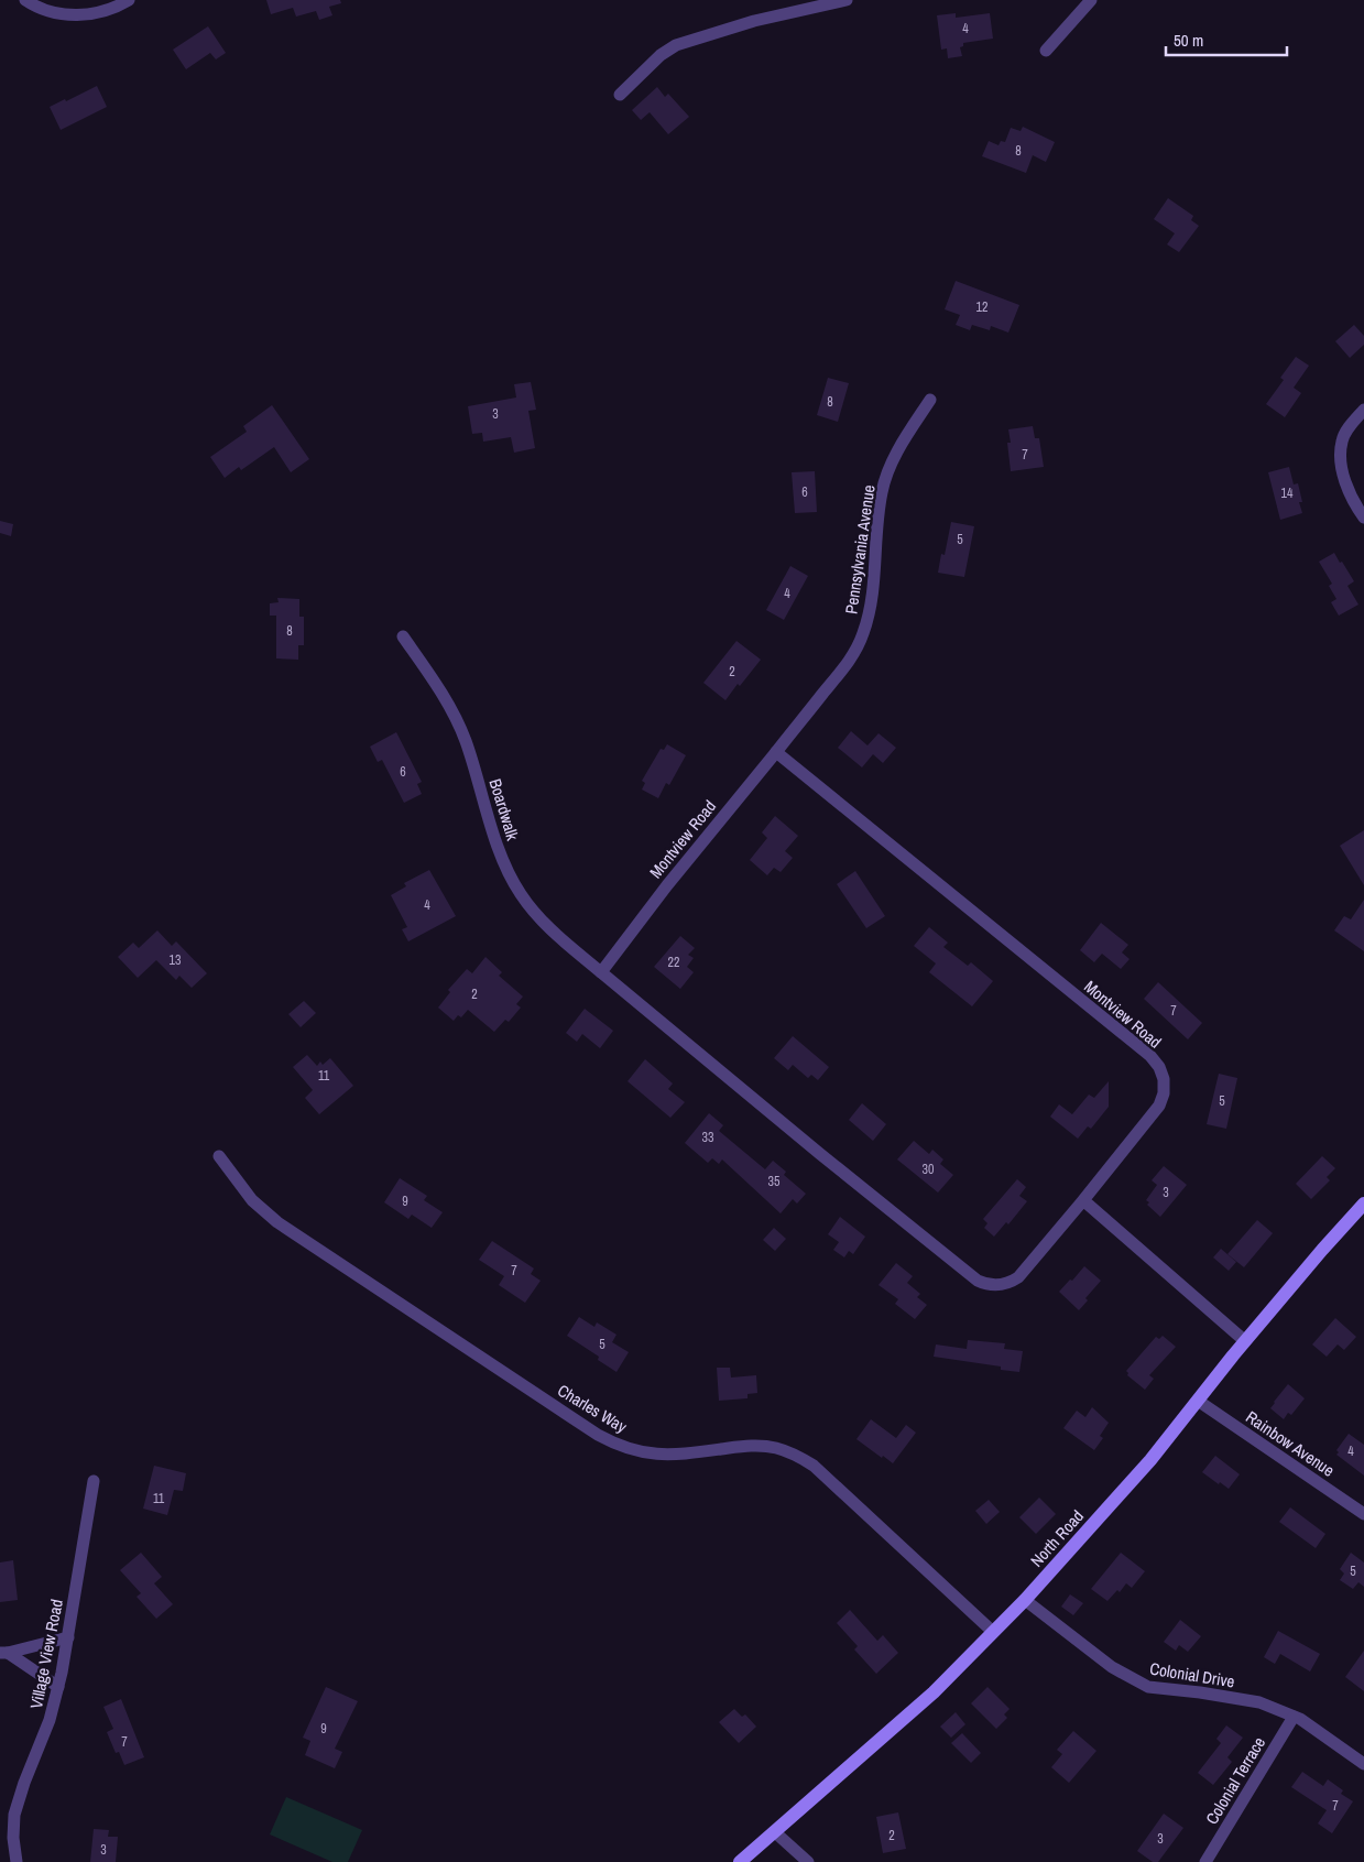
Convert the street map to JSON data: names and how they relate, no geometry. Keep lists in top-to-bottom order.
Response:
{
  "streets": {
    "main road": ["North Road"],
    "street": [
      "Pennsylvania Avenue",
      "Boardwalk",
      "Montview Road",
      "Charles Way",
      "Rainbow Avenue",
      "Village View Road",
      "Colonial Drive",
      "Colonial Terrace"
    ]
  },
  "crossings": [
    ["Pennsylvania Avenue", "Montview Road"],
    ["Boardwalk", "Montview Road"],
    ["Charles Way", "North Road"],
    ["Rainbow Avenue", "North Road"],
    ["North Road", "Colonial Drive"],
    ["Colonial Drive", "Colonial Terrace"]
  ],
  "house_numbers": [
    "4",
    "8",
    "12",
    "8",
    "3",
    "7",
    "6",
    "14",
    "5",
    "4",
    "8",
    "2",
    "6",
    "4",
    "13",
    "22",
    "2",
    "7",
    "11",
    "5",
    "33",
    "30",
    "35",
    "3",
    "9",
    "7",
    "5",
    "4",
    "11",
    "5",
    "9",
    "7",
    "7",
    "2",
    "3",
    "3"
  ],
  "scale_bar": "50 m"
}
